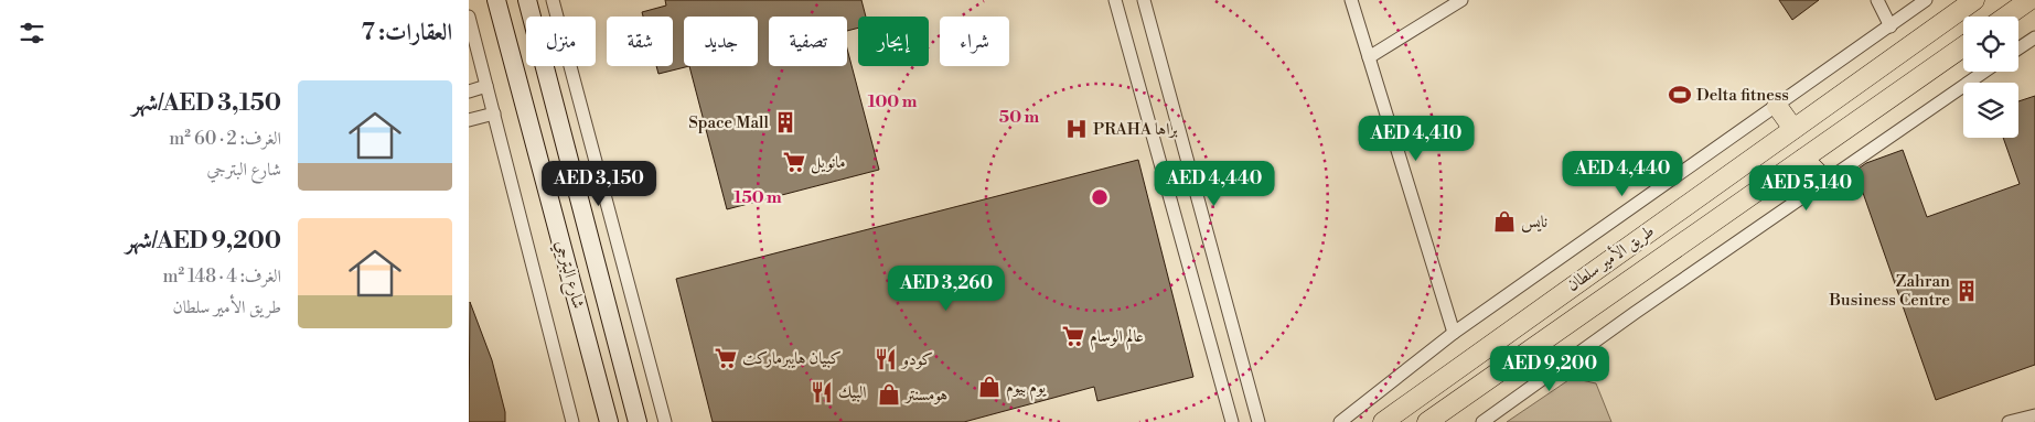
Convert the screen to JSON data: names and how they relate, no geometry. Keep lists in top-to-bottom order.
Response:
{
  "streets": {
    "main road": ["طريق الأمير سلطان", "شارع البترجي"]
  },
  "places": {
    "sports": ["Delta fitness"],
    "building": ["Space Mall", "Zahran Business Centre"],
    "hospital": ["PRAHA براها"],
    "supermarket": ["مانويل", "عالم الوسام", "كبيان هايبرماركت"],
    "shop": ["نايس", "يوم بيوم", "هومسنتر"],
    "restaurant": ["كودو", "البيك"]
  },
  "page": {
    "heading": "العقارات: 7",
    "chip": [
      "شراء",
      "إيجار",
      "تصفية",
      "جديد",
      "شقة",
      "منزل"
    ],
    "list": [
      {
        "name": "AED 3,150/شهر",
        "note": "الغرف: 2 · 60 m² · شارع البترجي"
      },
      {
        "name": "AED 9,200/شهر",
        "note": "الغرف: 4 · 148 m² · طريق الأمير سلطان"
      }
    ],
    "price": [
      "AED 4,410",
      "AED 4,440",
      "AED 3,150",
      "AED 4,440",
      "AED 5,140",
      "AED 3,260",
      "AED 9,200"
    ]
  },
  "rings": ["100 m", "50 m", "150 m"]
}
